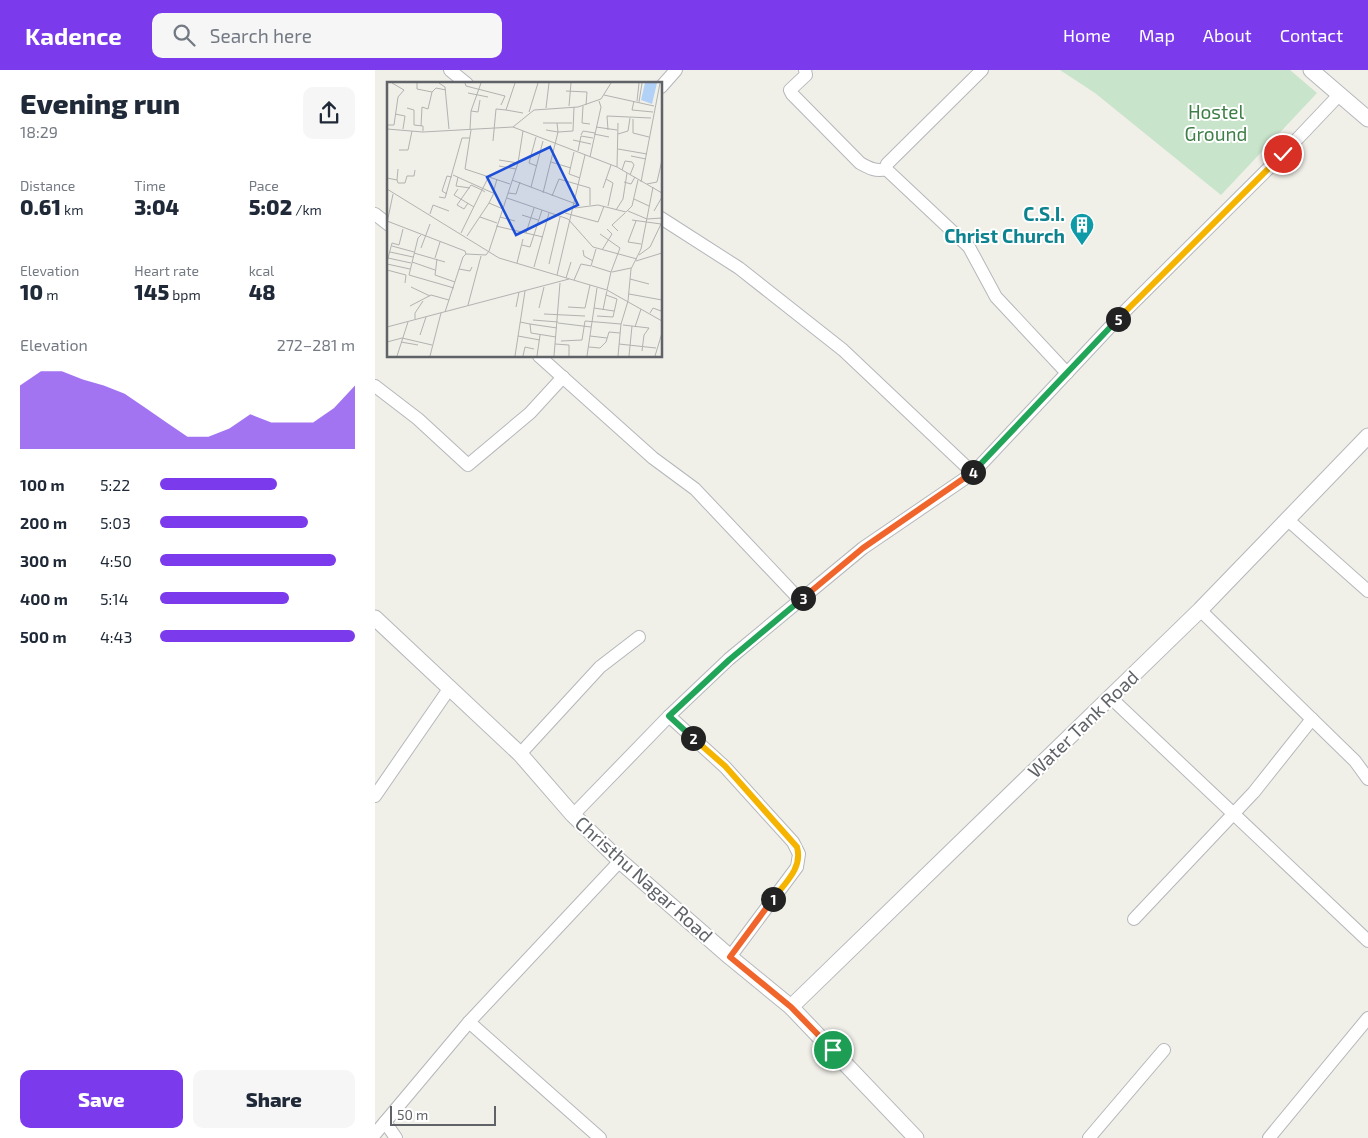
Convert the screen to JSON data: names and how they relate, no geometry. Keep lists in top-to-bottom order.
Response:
{
  "streets": {
    "street": ["Water Tank Road", "Christhu Nagar Road"]
  },
  "crossings": [
    ["Water Tank Road", "Christhu Nagar Road"]
  ],
  "parks": ["Hostel Ground"],
  "places": {
    "building": ["C.S.I. Christ Church"]
  },
  "scale_bar": "50 m",
  "page": {
    "header": "Kadence",
    "search": "Search here",
    "nav": [
      "Home",
      "Map",
      "About",
      "Contact"
    ],
    "heading": ["Evening run", "18:29"],
    "stats": [
      ["Distance", "0.61 km"],
      ["Time", "3:04"],
      ["Pace", "5:02 /km"],
      ["Elevation", "10 m"],
      ["Heart rate", "145 bpm"],
      ["kcal", "48"]
    ],
    "pins": [
      "5",
      "4",
      "3",
      "2",
      "1"
    ],
    "chart": ["Elevation", "272–281 m"],
    "list": [
      {
        "name": "100 m",
        "note": "5:22"
      },
      {
        "name": "200 m",
        "note": "5:03"
      },
      {
        "name": "300 m",
        "note": "4:50"
      },
      {
        "name": "400 m",
        "note": "5:14"
      },
      {
        "name": "500 m",
        "note": "4:43"
      }
    ],
    "buttons": ["Save", "Share"],
    "scale": "50 m"
  }
}
